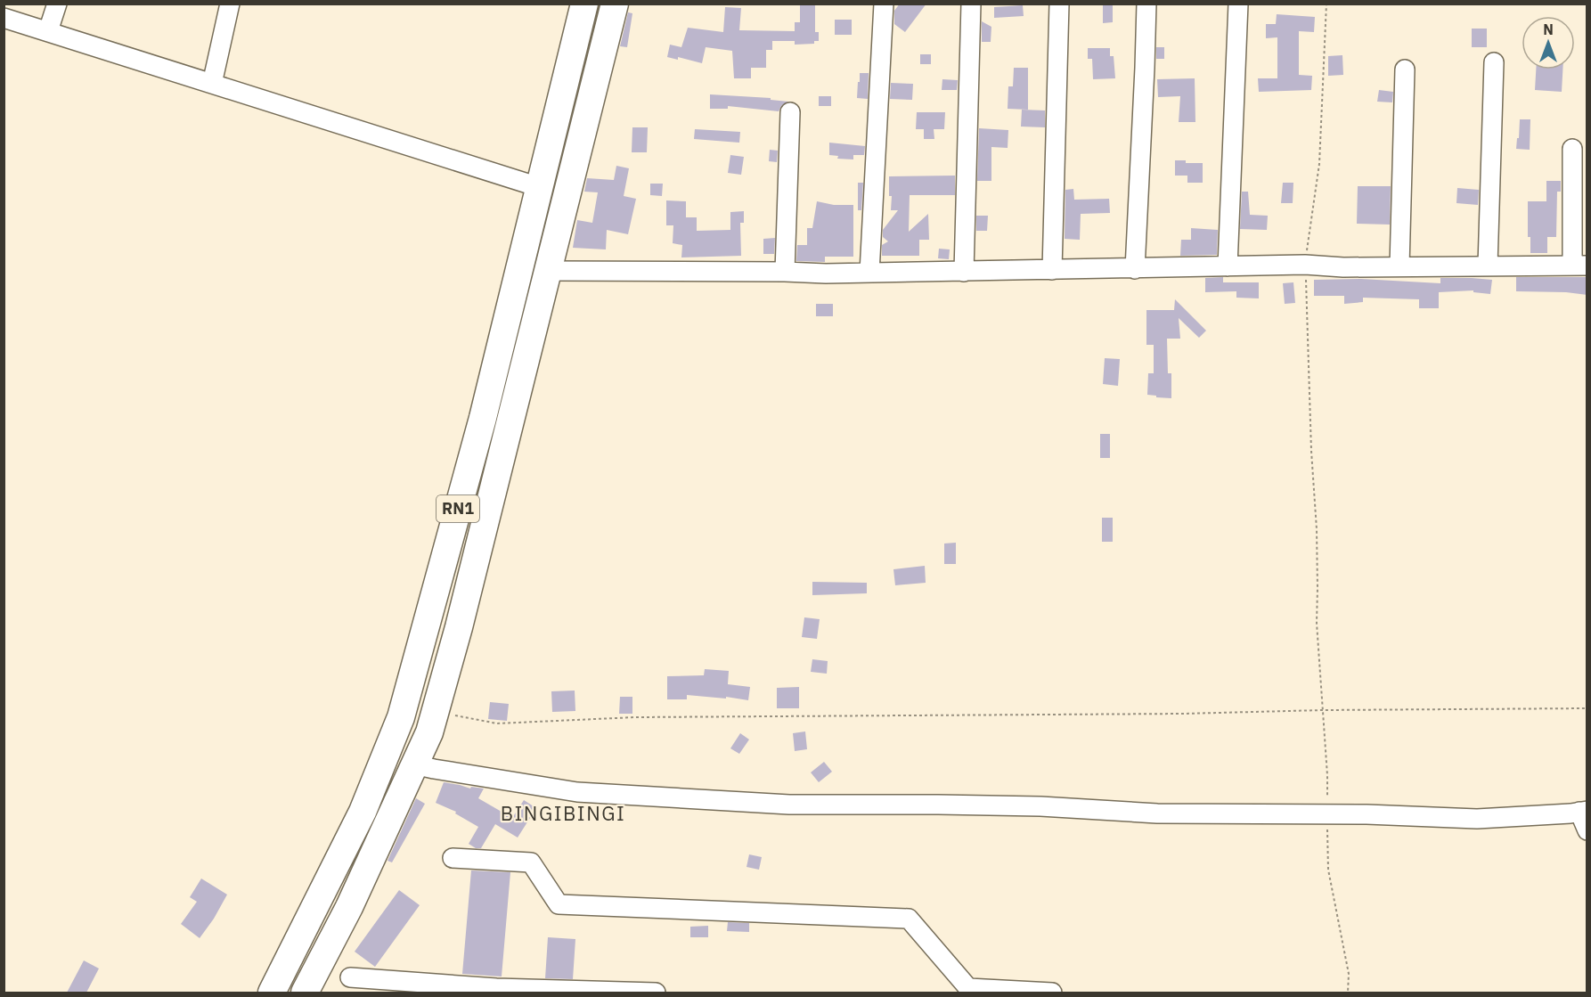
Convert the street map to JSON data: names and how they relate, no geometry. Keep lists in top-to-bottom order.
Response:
{
  "streets": {
    "highway": ["RN1"]
  },
  "districts": ["BINGIBINGI"],
  "north": "top"
}
